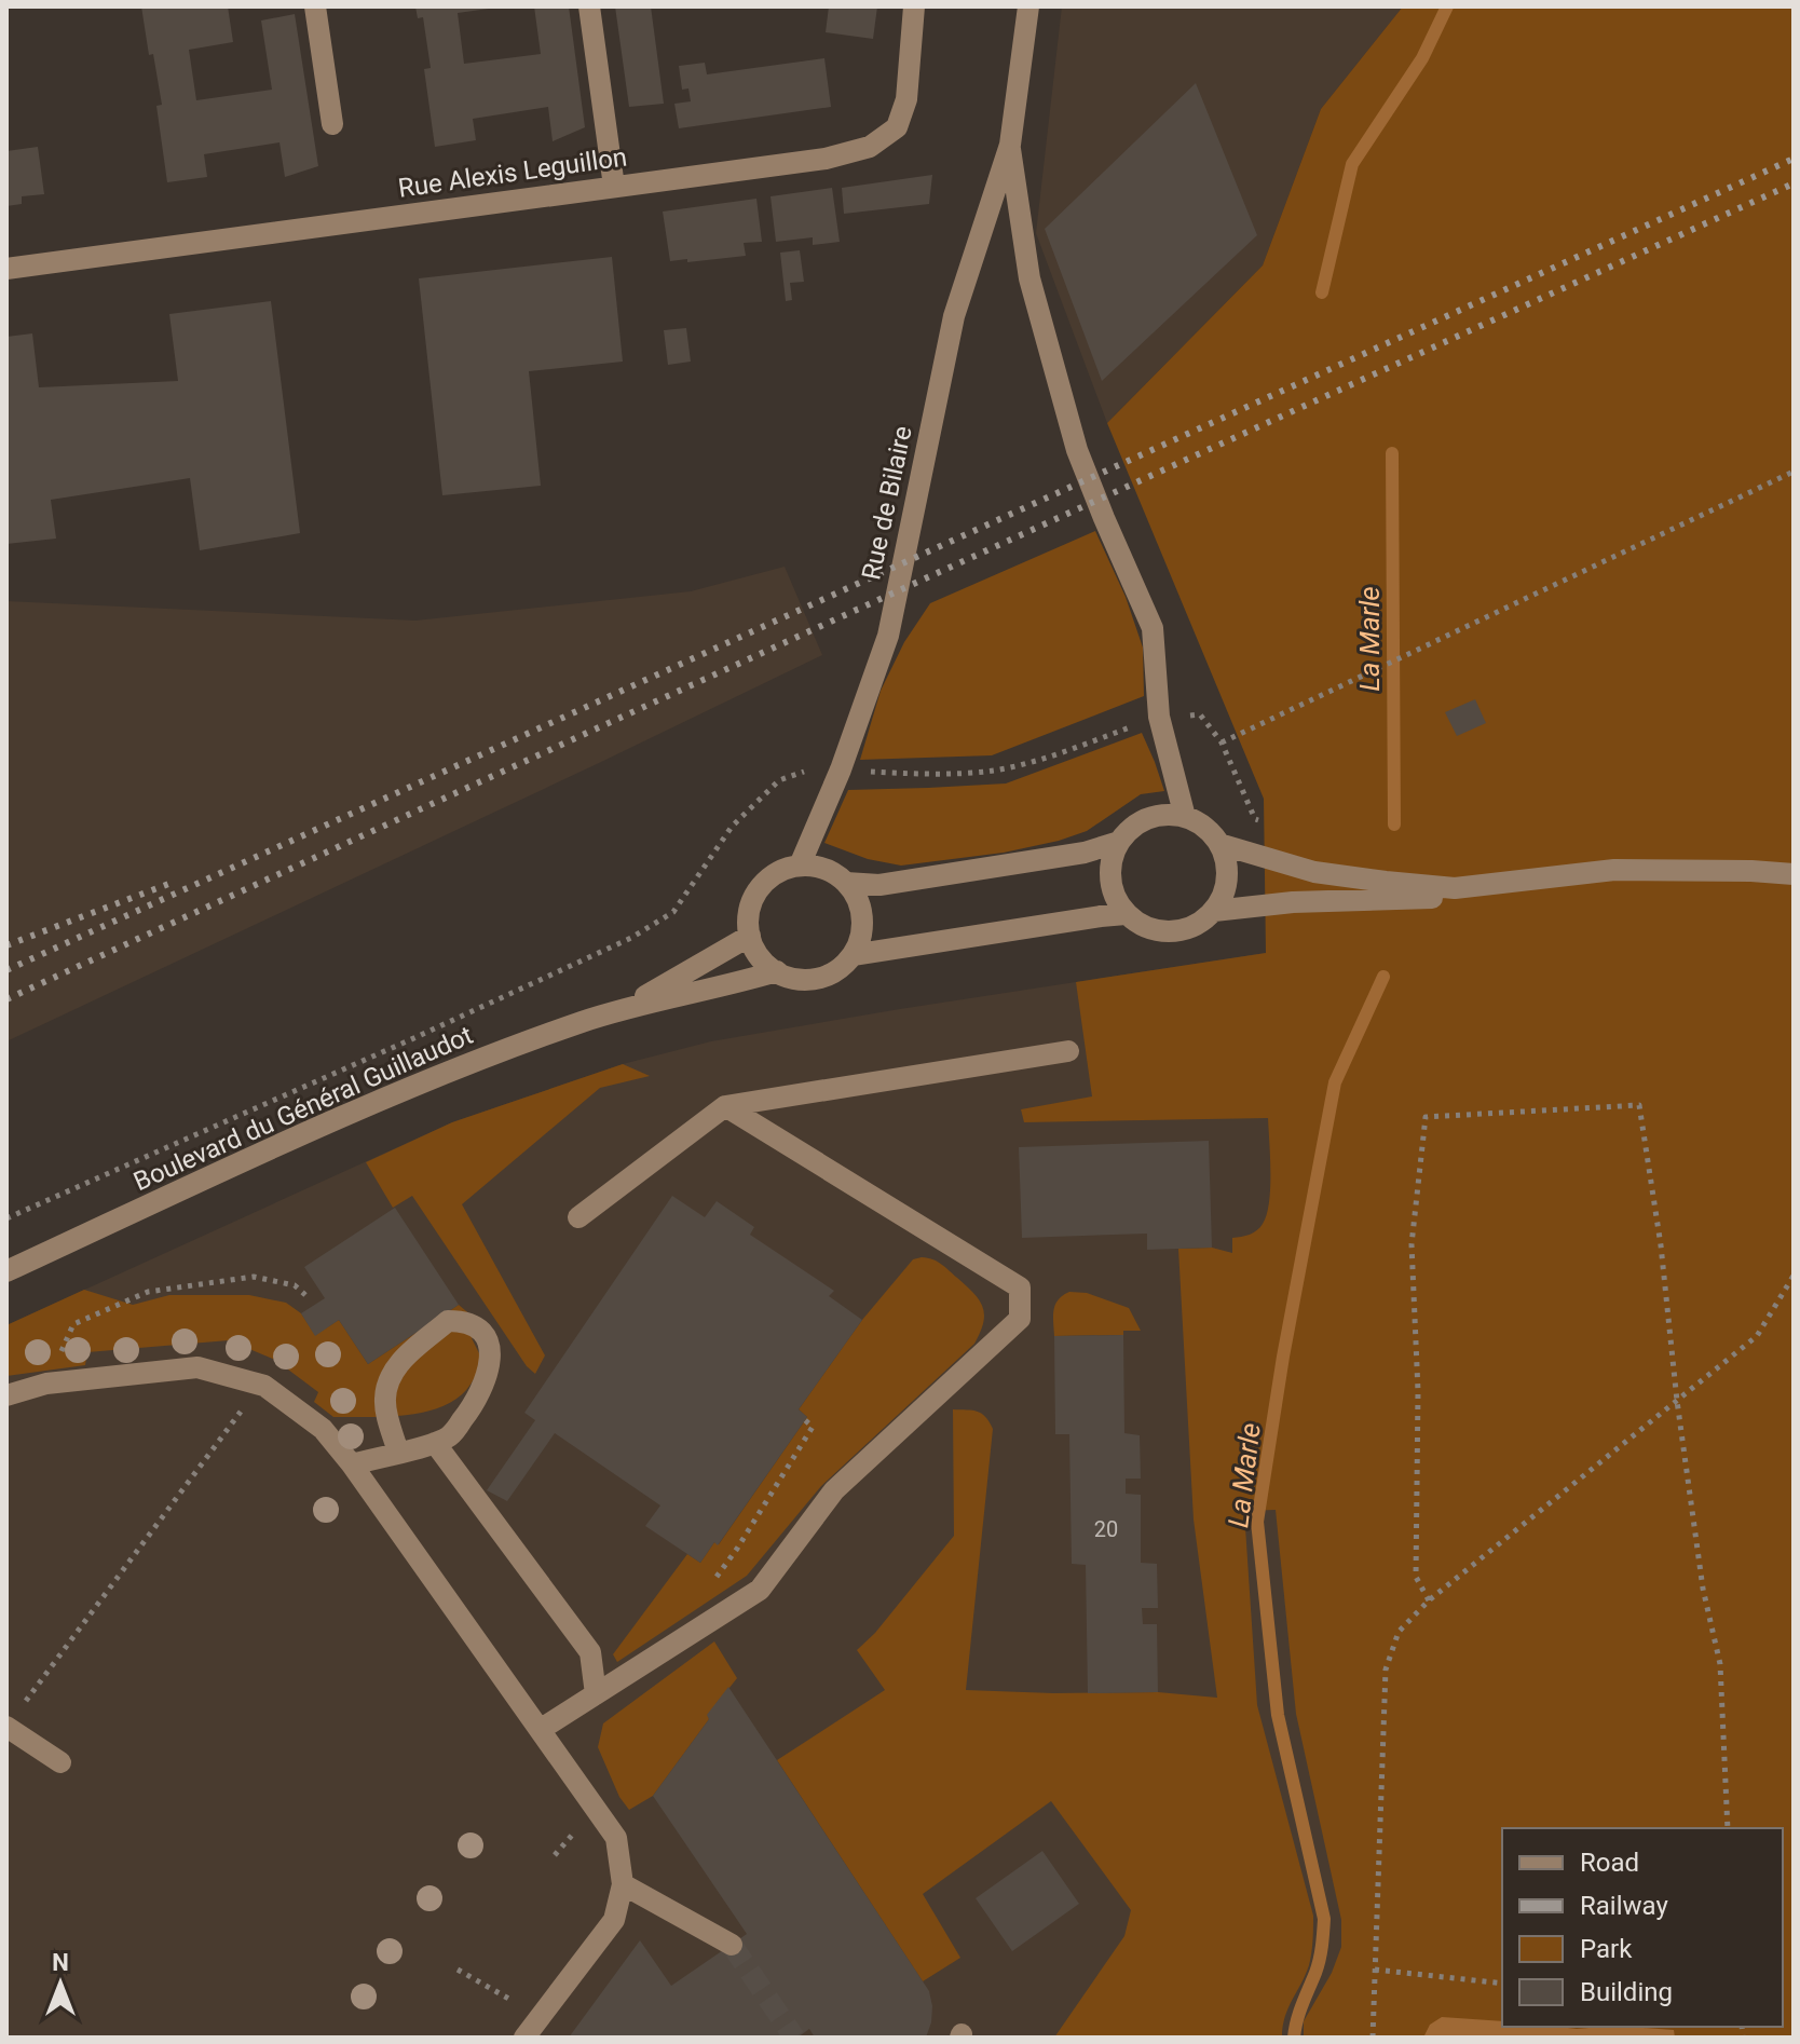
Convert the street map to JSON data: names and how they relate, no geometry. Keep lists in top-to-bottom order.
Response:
{
  "streets": {
    "street": ["Rue Alexis Leguillon", "Rue de Bilaire", "Boulevard du Général Guillaudot"]
  },
  "crossings": [
    ["Rue de Bilaire", "Boulevard du Général Guillaudot"]
  ],
  "water": ["La Marle"],
  "house_numbers": ["20"],
  "legend": [
    "Road",
    "Railway",
    "Park",
    "Building"
  ],
  "north": "top"
}
